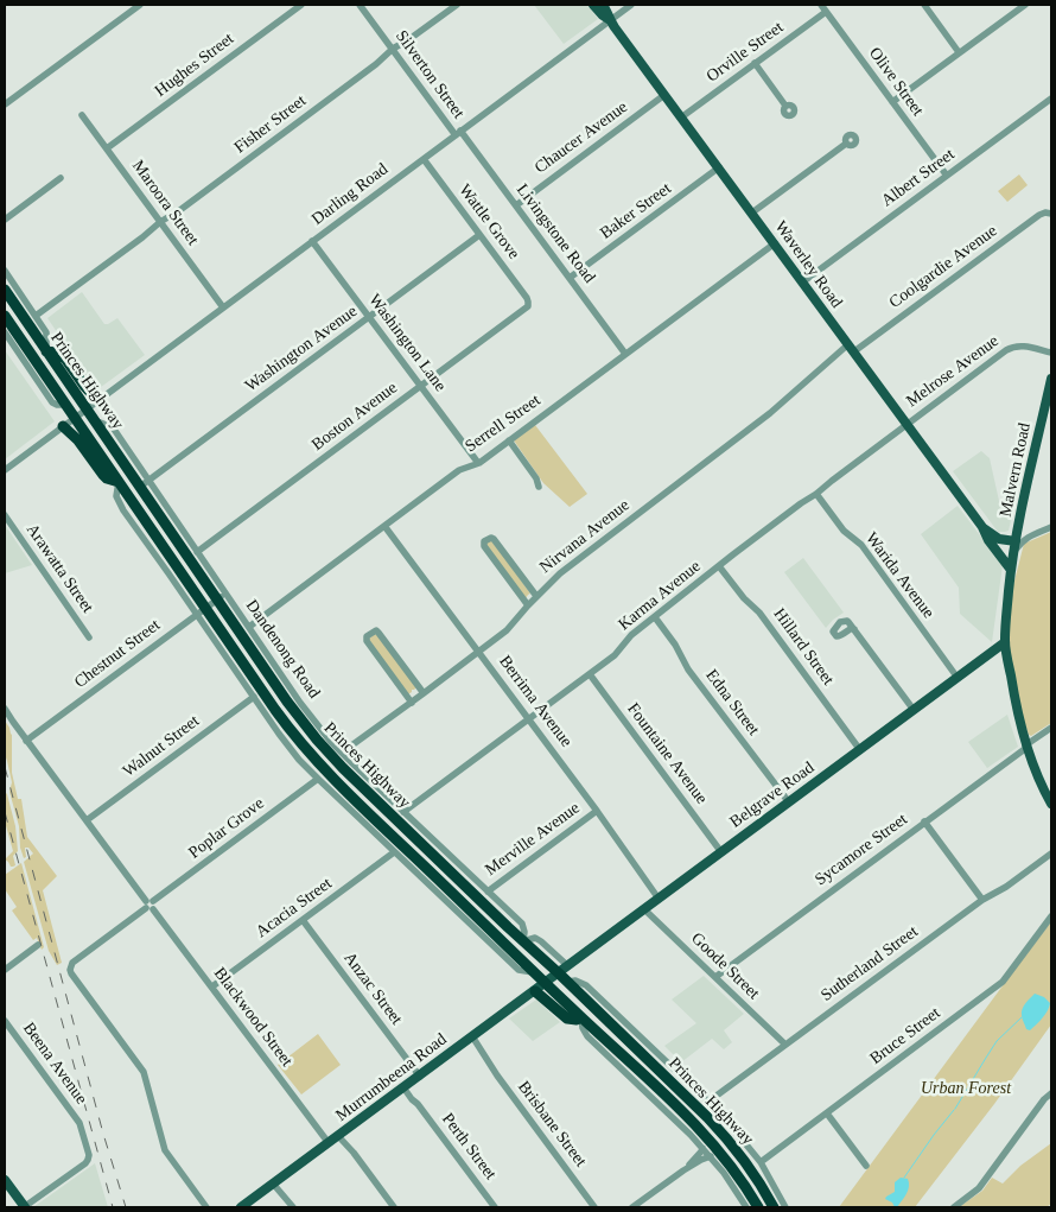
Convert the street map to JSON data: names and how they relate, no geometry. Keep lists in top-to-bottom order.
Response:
{
  "streets": {
    "highway": ["Princes Highway"],
    "main road": [
      "Waverley Road",
      "Malvern Road",
      "Belgrave Road",
      "Murrumbeena Road"
    ],
    "street": [
      "Orville Street",
      "Hughes Street",
      "Silverton Street",
      "Olive Street",
      "Fisher Street",
      "Chaucer Avenue",
      "Albert Street",
      "Darling Road",
      "Maroora Street",
      "Baker Street",
      "Wattle Grove",
      "Livingstone Road",
      "Coolgardie Avenue",
      "Washington Lane",
      "Washington Avenue",
      "Melrose Avenue",
      "Boston Avenue",
      "Serrell Street",
      "Nirvana Avenue",
      "Arawatta Street",
      "Warida Avenue",
      "Karma Avenue",
      "Hillard Street",
      "Dandenong Road",
      "Chestnut Street",
      "Berrima Avenue",
      "Edna Street",
      "Walnut Street",
      "Fountaine Avenue",
      "Poplar Grove",
      "Merville Avenue",
      "Sycamore Street",
      "Acacia Street",
      "Sutherland Street",
      "Goode Street",
      "Anzac Street",
      "Blackwood Street",
      "Bruce Street",
      "Beena Avenue",
      "Brisbane Street",
      "Perth Street"
    ]
  },
  "crossings": [
    ["Orville Street", "Olive Street"],
    ["Orville Street", "Waverley Road"],
    ["Hughes Street", "Maroora Street"],
    ["Silverton Street", "Fisher Street"],
    ["Silverton Street", "Darling Road"],
    ["Silverton Street", "Livingstone Road"],
    ["Olive Street", "Albert Street"],
    ["Fisher Street", "Maroora Street"],
    ["Chaucer Avenue", "Livingstone Road"],
    ["Chaucer Avenue", "Waverley Road"],
    ["Albert Street", "Waverley Road"],
    ["Darling Road", "Maroora Street"],
    ["Darling Road", "Wattle Grove"],
    ["Darling Road", "Livingstone Road"],
    ["Darling Road", "Waverley Road"],
    ["Darling Road", "Washington Lane"],
    ["Darling Road", "Princes Highway"],
    ["Baker Street", "Livingstone Road"],
    ["Baker Street", "Waverley Road"],
    ["Wattle Grove", "Washington Avenue"],
    ["Wattle Grove", "Boston Avenue"],
    ["Livingstone Road", "Serrell Street"],
    ["Waverley Road", "Coolgardie Avenue"],
    ["Waverley Road", "Melrose Avenue"],
    ["Waverley Road", "Serrell Street"],
    ["Waverley Road", "Malvern Road"],
    ["Waverley Road", "Nirvana Avenue"],
    ["Waverley Road", "Karma Avenue"],
    ["Coolgardie Avenue", "Nirvana Avenue"],
    ["Washington Lane", "Washington Avenue"],
    ["Washington Lane", "Boston Avenue"],
    ["Washington Lane", "Serrell Street"],
    ["Washington Avenue", "Princes Highway"],
    ["Washington Avenue", "Dandenong Road"],
    ["Melrose Avenue", "Karma Avenue"],
    ["Princes Highway", "Dandenong Road"],
    ["Princes Highway", "Chestnut Street"],
    ["Princes Highway", "Belgrave Road"],
    ["Princes Highway", "Murrumbeena Road"],
    ["Boston Avenue", "Dandenong Road"],
    ["Serrell Street", "Dandenong Road"],
    ["Serrell Street", "Berrima Avenue"],
    ["Nirvana Avenue", "Dandenong Road"],
    ["Nirvana Avenue", "Berrima Avenue"],
    ["Warida Avenue", "Karma Avenue"],
    ["Warida Avenue", "Belgrave Road"],
    ["Karma Avenue", "Hillard Street"],
    ["Karma Avenue", "Dandenong Road"],
    ["Karma Avenue", "Berrima Avenue"],
    ["Karma Avenue", "Edna Street"],
    ["Karma Avenue", "Fountaine Avenue"],
    ["Hillard Street", "Belgrave Road"],
    ["Dandenong Road", "Chestnut Street"],
    ["Dandenong Road", "Merville Avenue"],
    ["Chestnut Street", "Blackwood Street"],
    ["Berrima Avenue", "Belgrave Road"],
    ["Berrima Avenue", "Merville Avenue"],
    ["Edna Street", "Belgrave Road"],
    ["Walnut Street", "Blackwood Street"],
    ["Fountaine Avenue", "Belgrave Road"],
    ["Belgrave Road", "Goode Street"],
    ["Belgrave Road", "Murrumbeena Road"],
    ["Poplar Grove", "Blackwood Street"],
    ["Sycamore Street", "Goode Street"],
    ["Acacia Street", "Anzac Street"],
    ["Acacia Street", "Blackwood Street"],
    ["Sutherland Street", "Goode Street"],
    ["Anzac Street", "Murrumbeena Road"],
    ["Blackwood Street", "Murrumbeena Road"],
    ["Murrumbeena Road", "Brisbane Street"],
    ["Murrumbeena Road", "Perth Street"]
  ],
  "parks": ["Urban Forest"]
}
